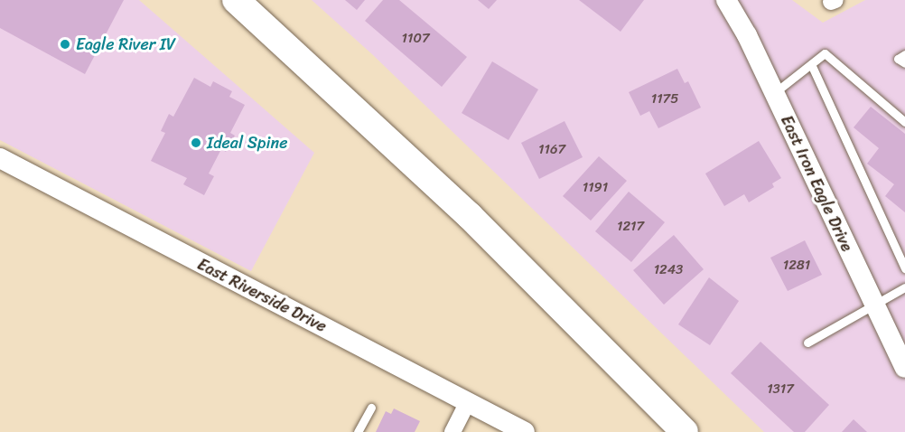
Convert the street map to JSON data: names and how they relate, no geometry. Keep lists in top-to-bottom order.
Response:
{
  "streets": {
    "street": ["East Iron Eagle Drive", "East Riverside Drive"]
  },
  "places": ["Eagle River IV", "Ideal Spine"],
  "house_numbers": [
    "1107",
    "1175",
    "1167",
    "1191",
    "1217",
    "1281",
    "1243",
    "1317"
  ]
}
